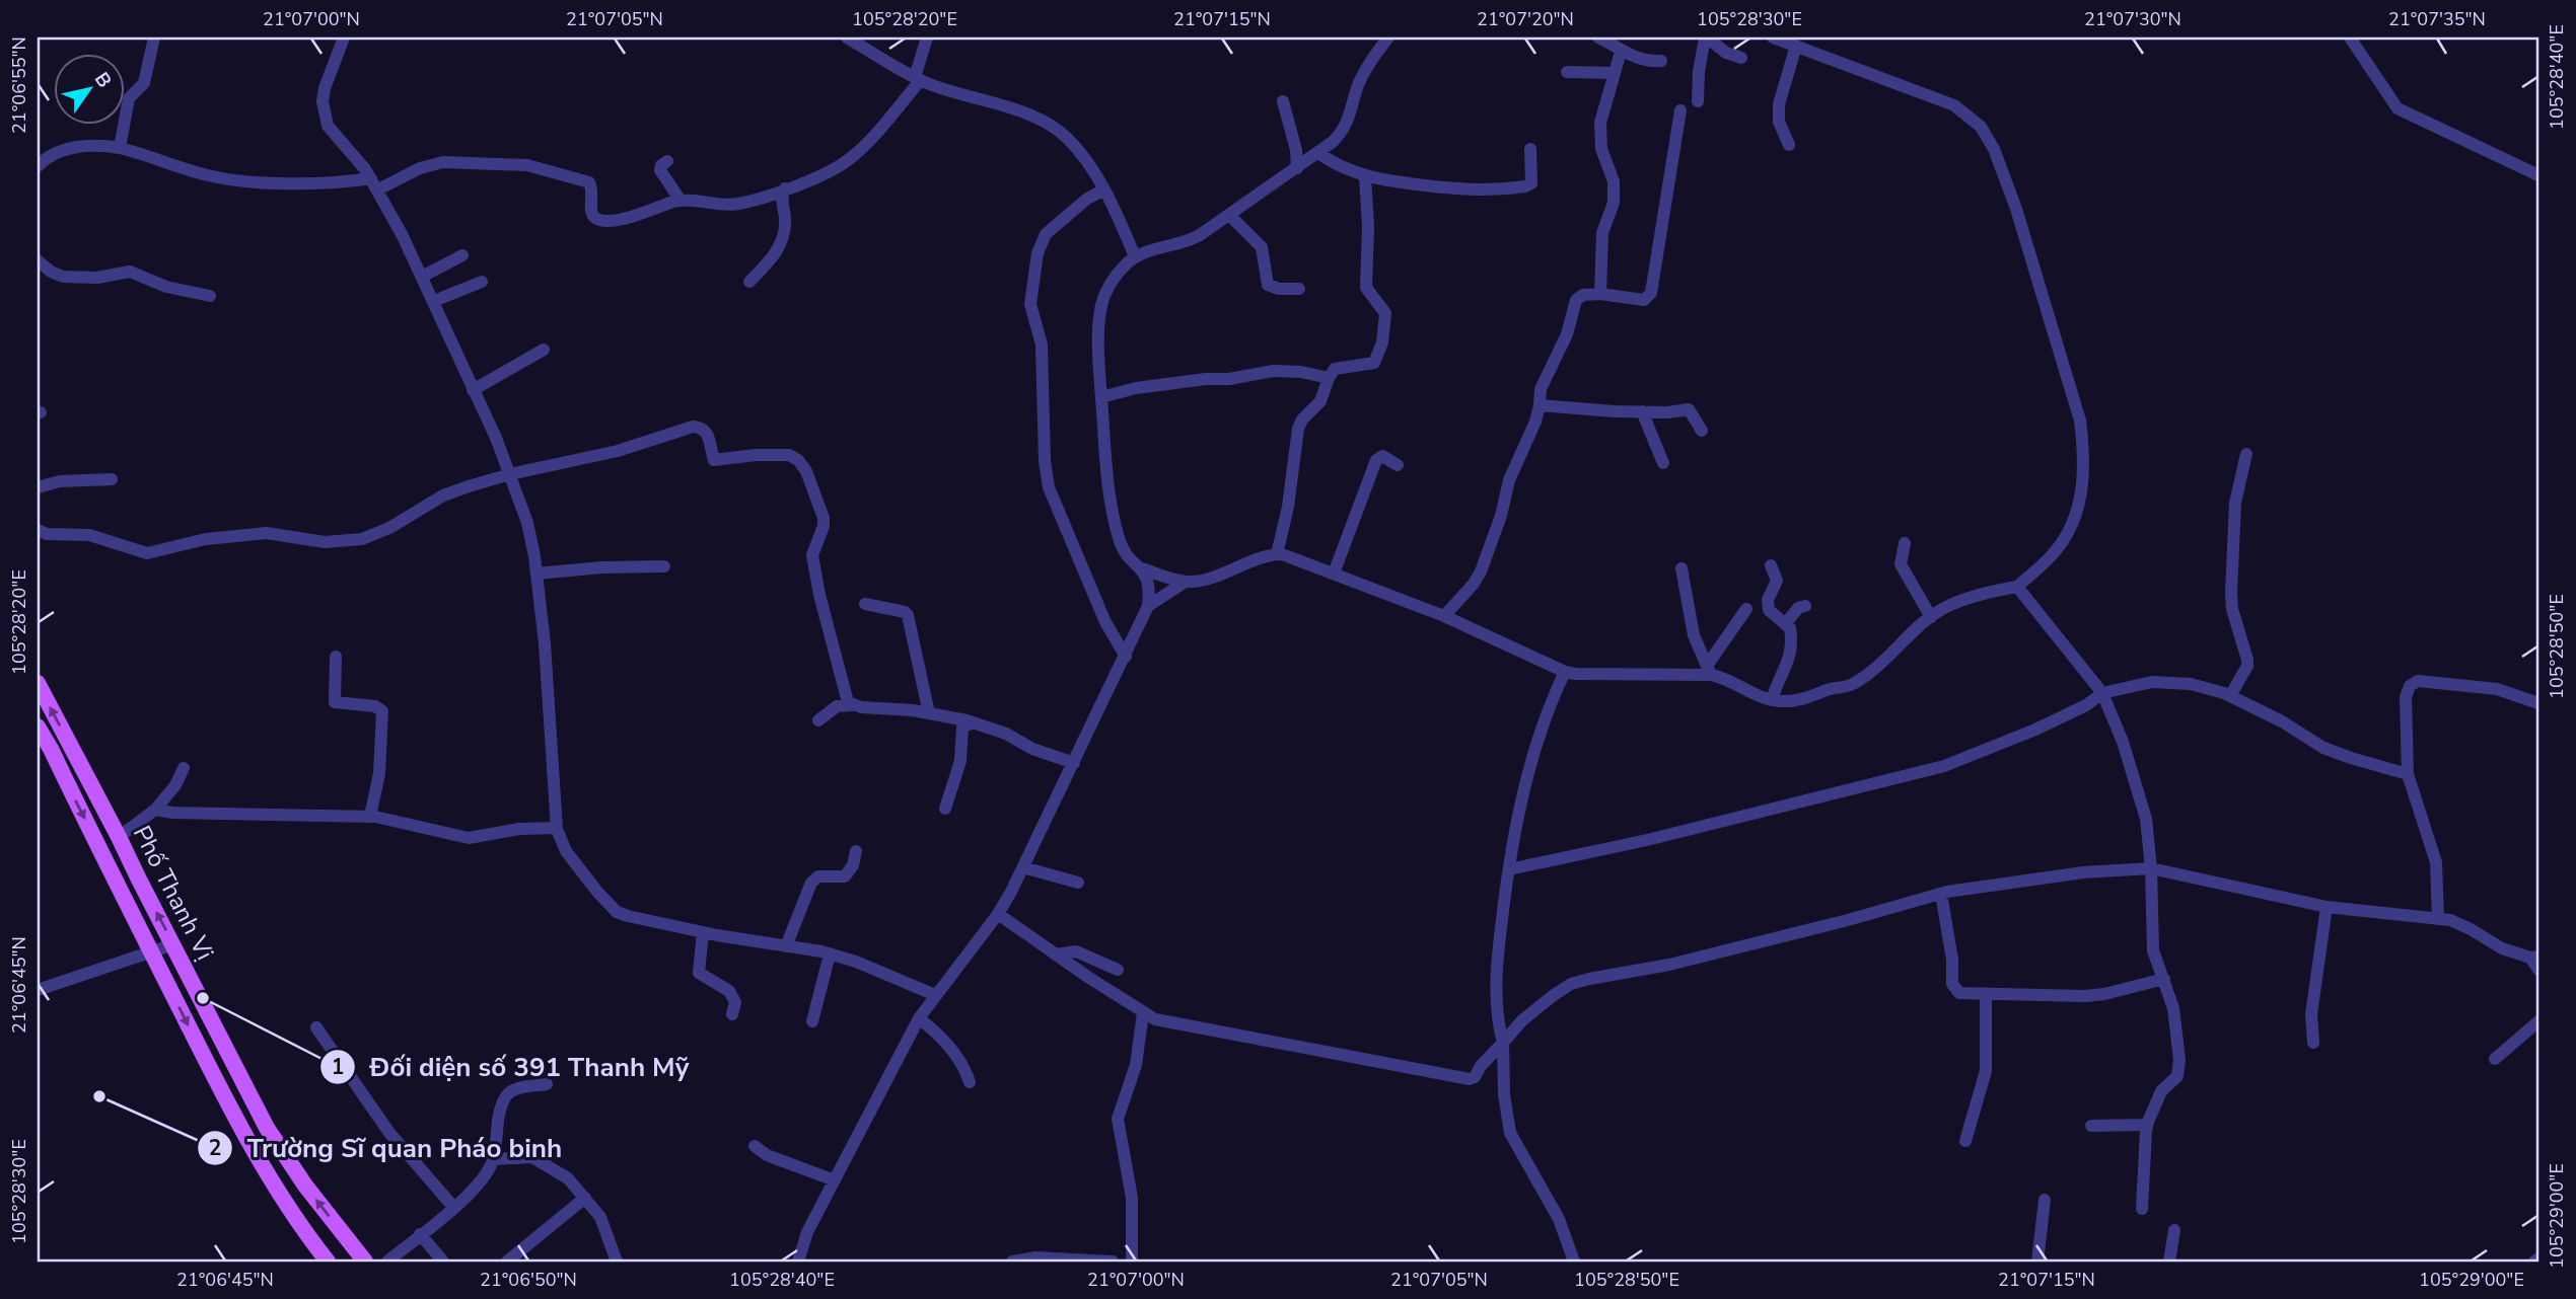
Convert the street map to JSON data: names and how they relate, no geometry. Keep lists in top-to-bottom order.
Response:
{
  "streets": {
    "main road": ["Phố Thanh Vị"]
  },
  "places": ["Đối diện số 391 Thanh Mỹ", "Trường Sĩ quan Pháo binh"],
  "north": "top right",
  "coordinates": [
    "21°07'00\"N",
    "21°07'05\"N",
    "105°28'20\"E",
    "21°07'15\"N",
    "21°07'20\"N",
    "105°28'30\"E",
    "21°07'30\"N",
    "21°07'35\"N",
    "105°28'40\"E",
    "21°06'55\"N",
    "105°28'50\"E",
    "21°06'45\"N",
    "105°29'00\"E",
    "21°06'50\"N"
  ]
}
